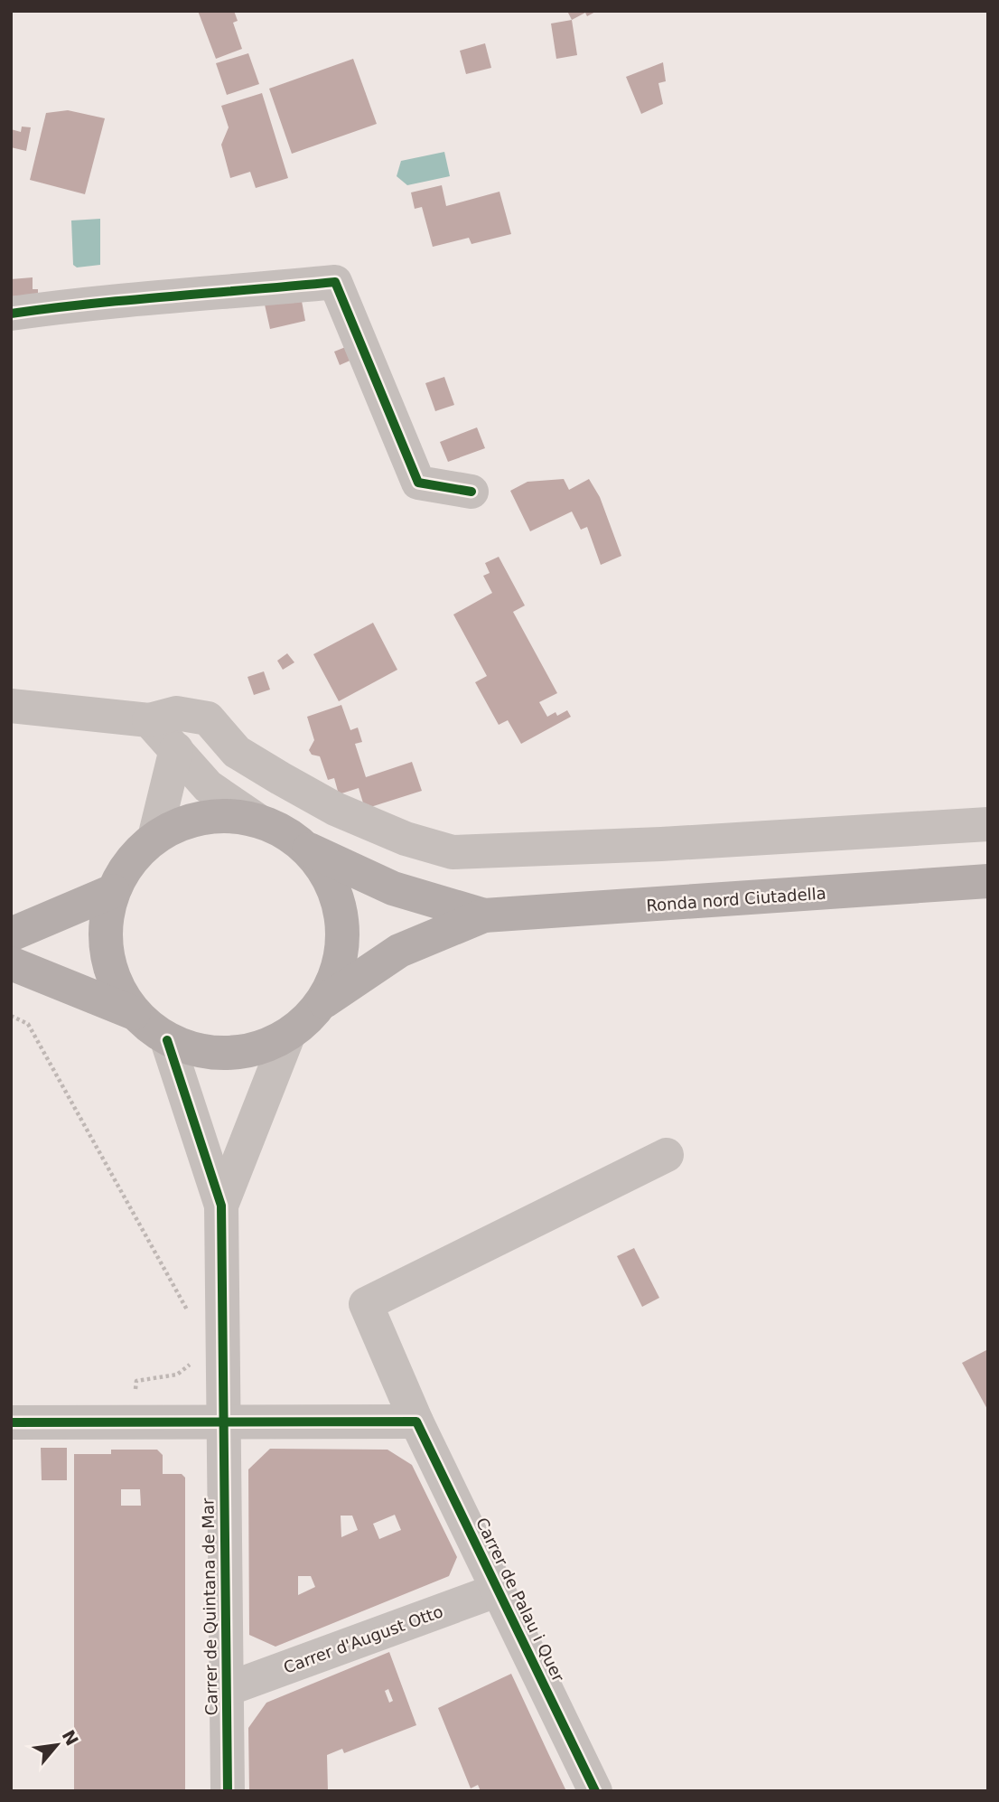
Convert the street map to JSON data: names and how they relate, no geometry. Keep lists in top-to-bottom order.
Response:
{
  "streets": {
    "main road": ["Ronda nord Ciutadella"],
    "street": ["Carrer de Palau i Quer", "Carrer de Quintana de Mar", "Carrer d'August Otto"]
  },
  "crossings": [
    ["Carrer de Palau i Quer", "Carrer d'August Otto"],
    ["Carrer de Quintana de Mar", "Carrer d'August Otto"]
  ],
  "north": "top right"
}
